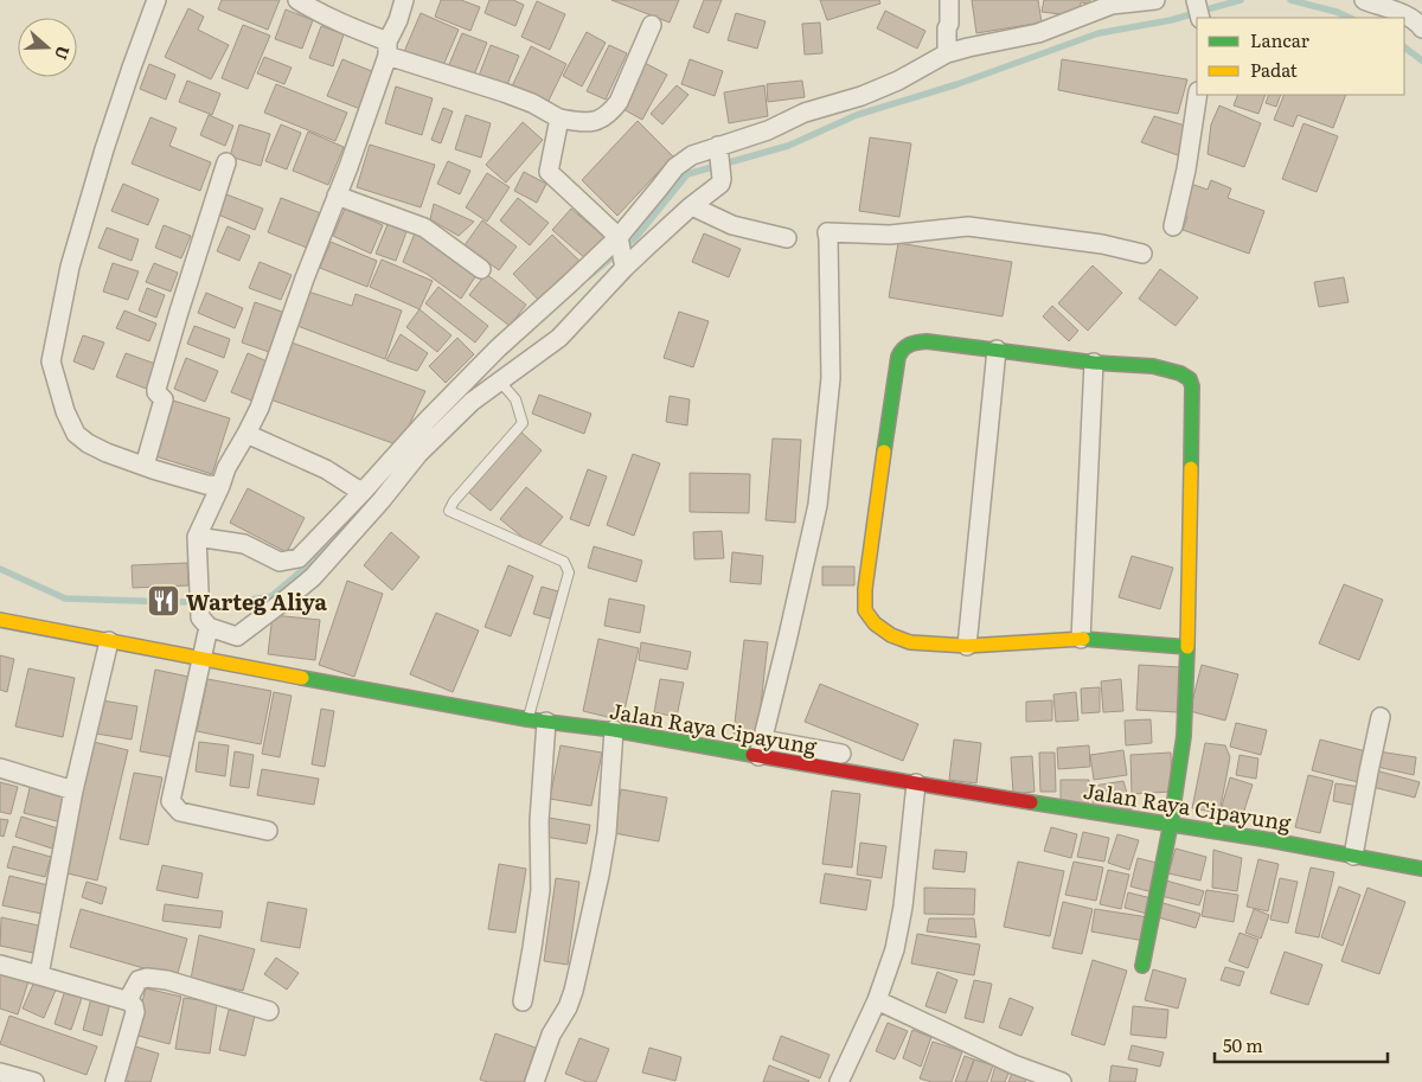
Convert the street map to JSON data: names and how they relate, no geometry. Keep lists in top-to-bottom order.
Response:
{
  "streets": {
    "street": ["Jalan Raya Cipayung"]
  },
  "places": {
    "restaurant": ["Warteg Aliya"]
  },
  "legend": ["Lancar", "Padat"],
  "scale_bar": "50 m",
  "north": "right"
}
